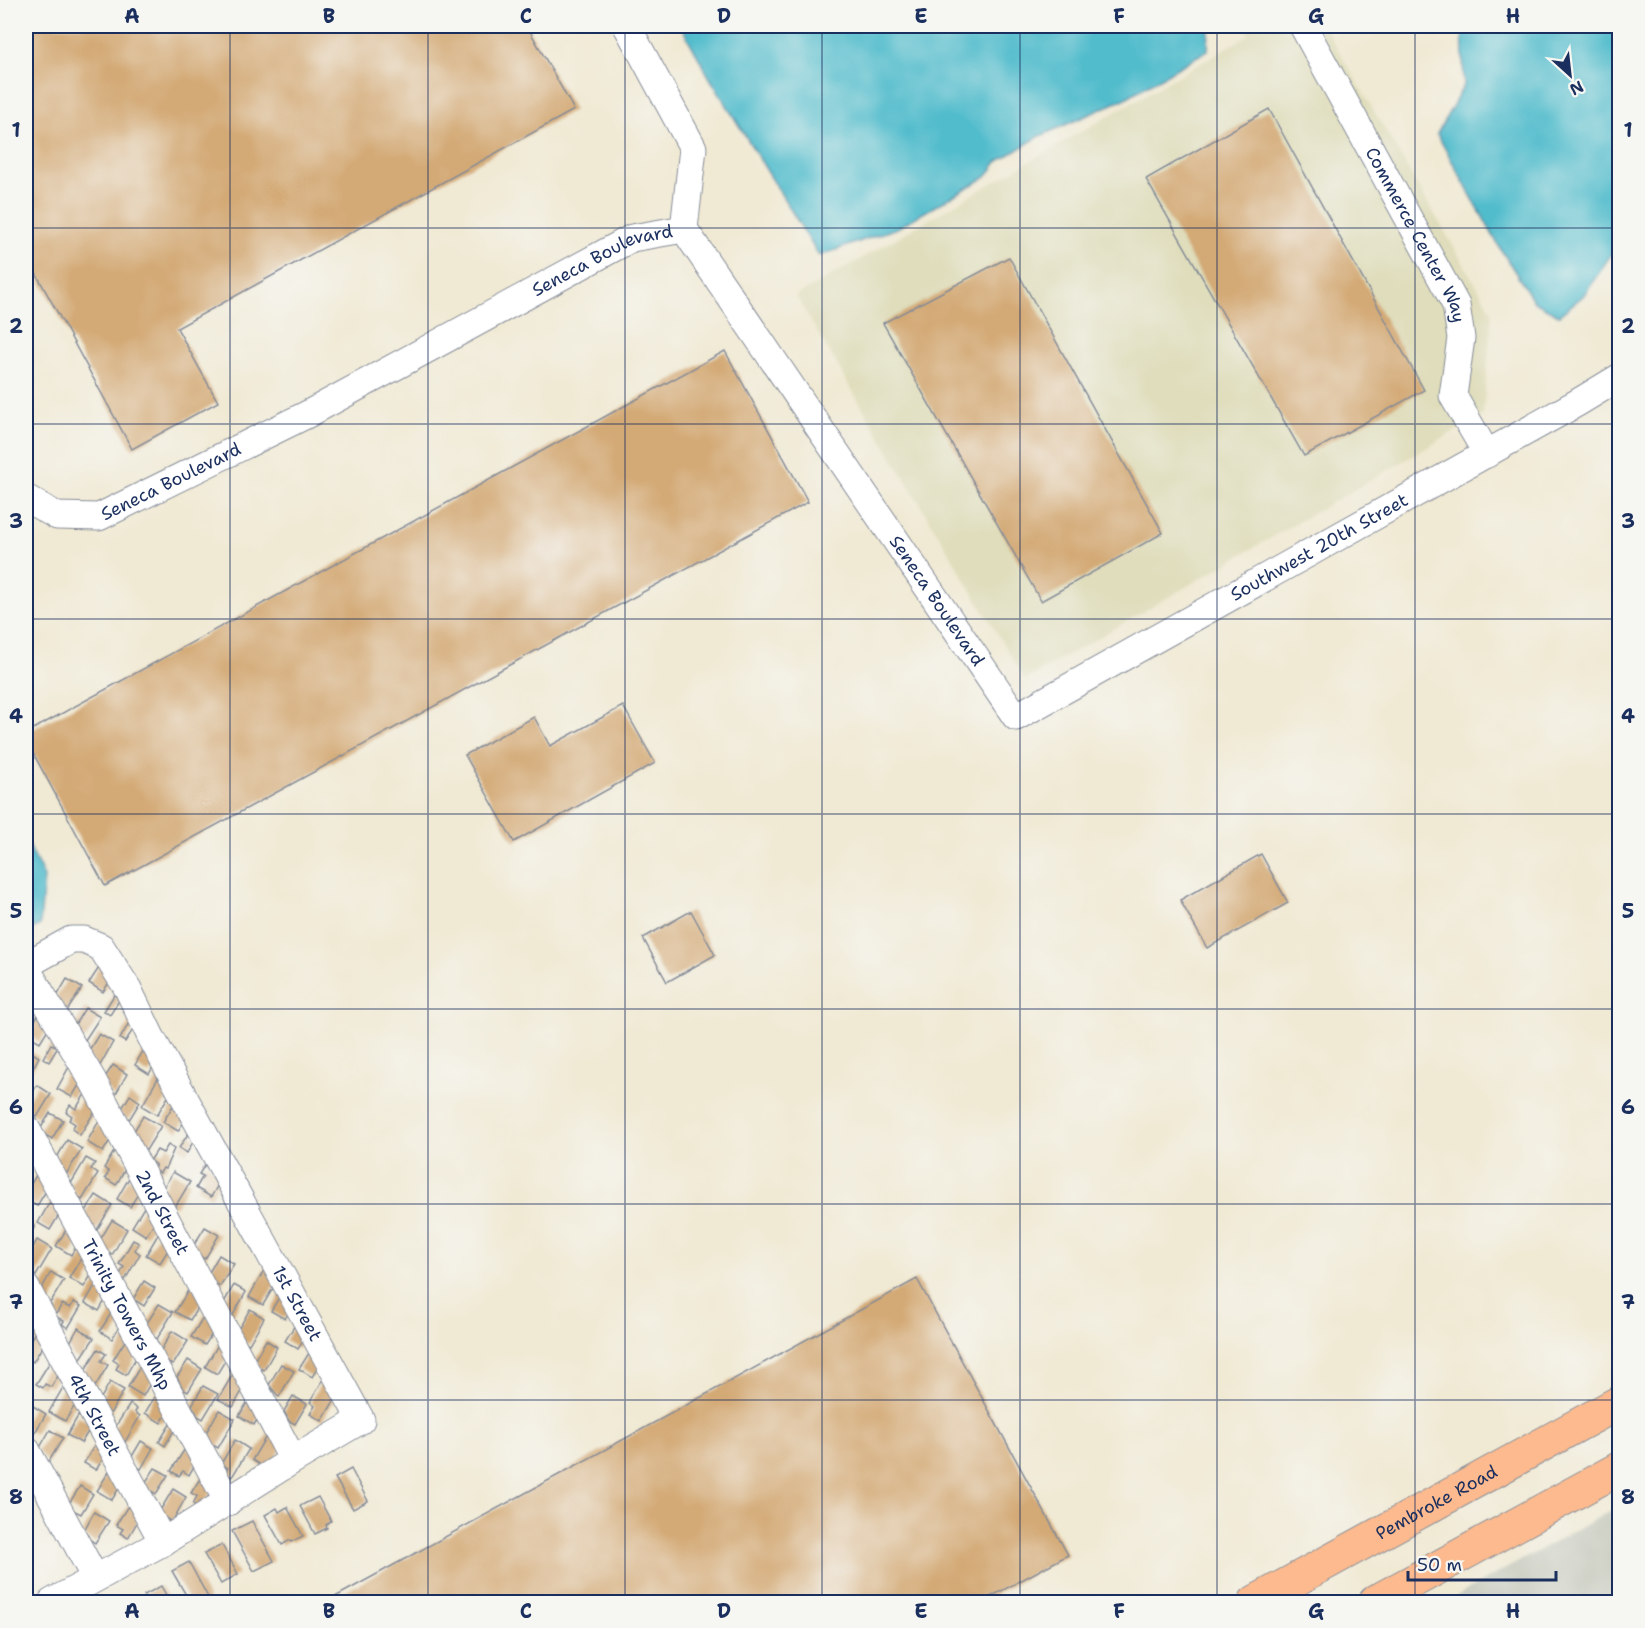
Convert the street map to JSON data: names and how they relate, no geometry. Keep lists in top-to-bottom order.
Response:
{
  "streets": {
    "main road": ["Pembroke Road"],
    "street": [
      "Commerce Center Way",
      "Seneca Boulevard",
      "Southwest 20th Street",
      "2nd Street",
      "1st Street",
      "Trinity Towers Mhp",
      "4th Street"
    ]
  },
  "crossings": [
    ["Commerce Center Way", "Southwest 20th Street"],
    ["Seneca Boulevard", "Southwest 20th Street"],
    ["2nd Street", "1st Street"],
    ["1st Street", "Trinity Towers Mhp"],
    ["1st Street", "4th Street"]
  ],
  "scale_bar": "50 m",
  "north": "bottom right",
  "grid": {
    "columns": [
      "A",
      "B",
      "C",
      "D",
      "E",
      "F",
      "G",
      "H"
    ],
    "rows": [
      "1",
      "2",
      "3",
      "4",
      "5",
      "6",
      "7",
      "8"
    ]
  }
}
